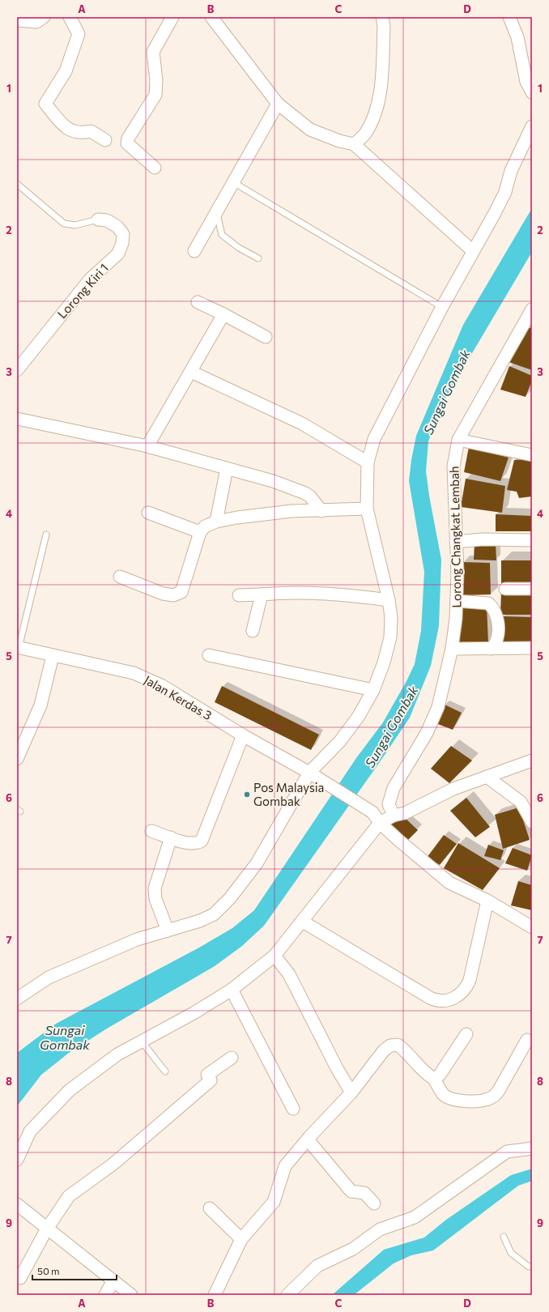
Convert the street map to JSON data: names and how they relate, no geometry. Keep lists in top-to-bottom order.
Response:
{
  "streets": {
    "street": ["Lorong Kiri 1", "Lorong Changkat Lembah", "Jalan Kerdas 3"]
  },
  "water": ["Sungai Gombak"],
  "places": ["Pos Malaysia Gombak"],
  "scale_bar": "50 m",
  "grid": {
    "columns": [
      "A",
      "B",
      "C",
      "D"
    ],
    "rows": [
      "1",
      "2",
      "3",
      "4",
      "5",
      "6",
      "7",
      "8",
      "9"
    ]
  }
}
